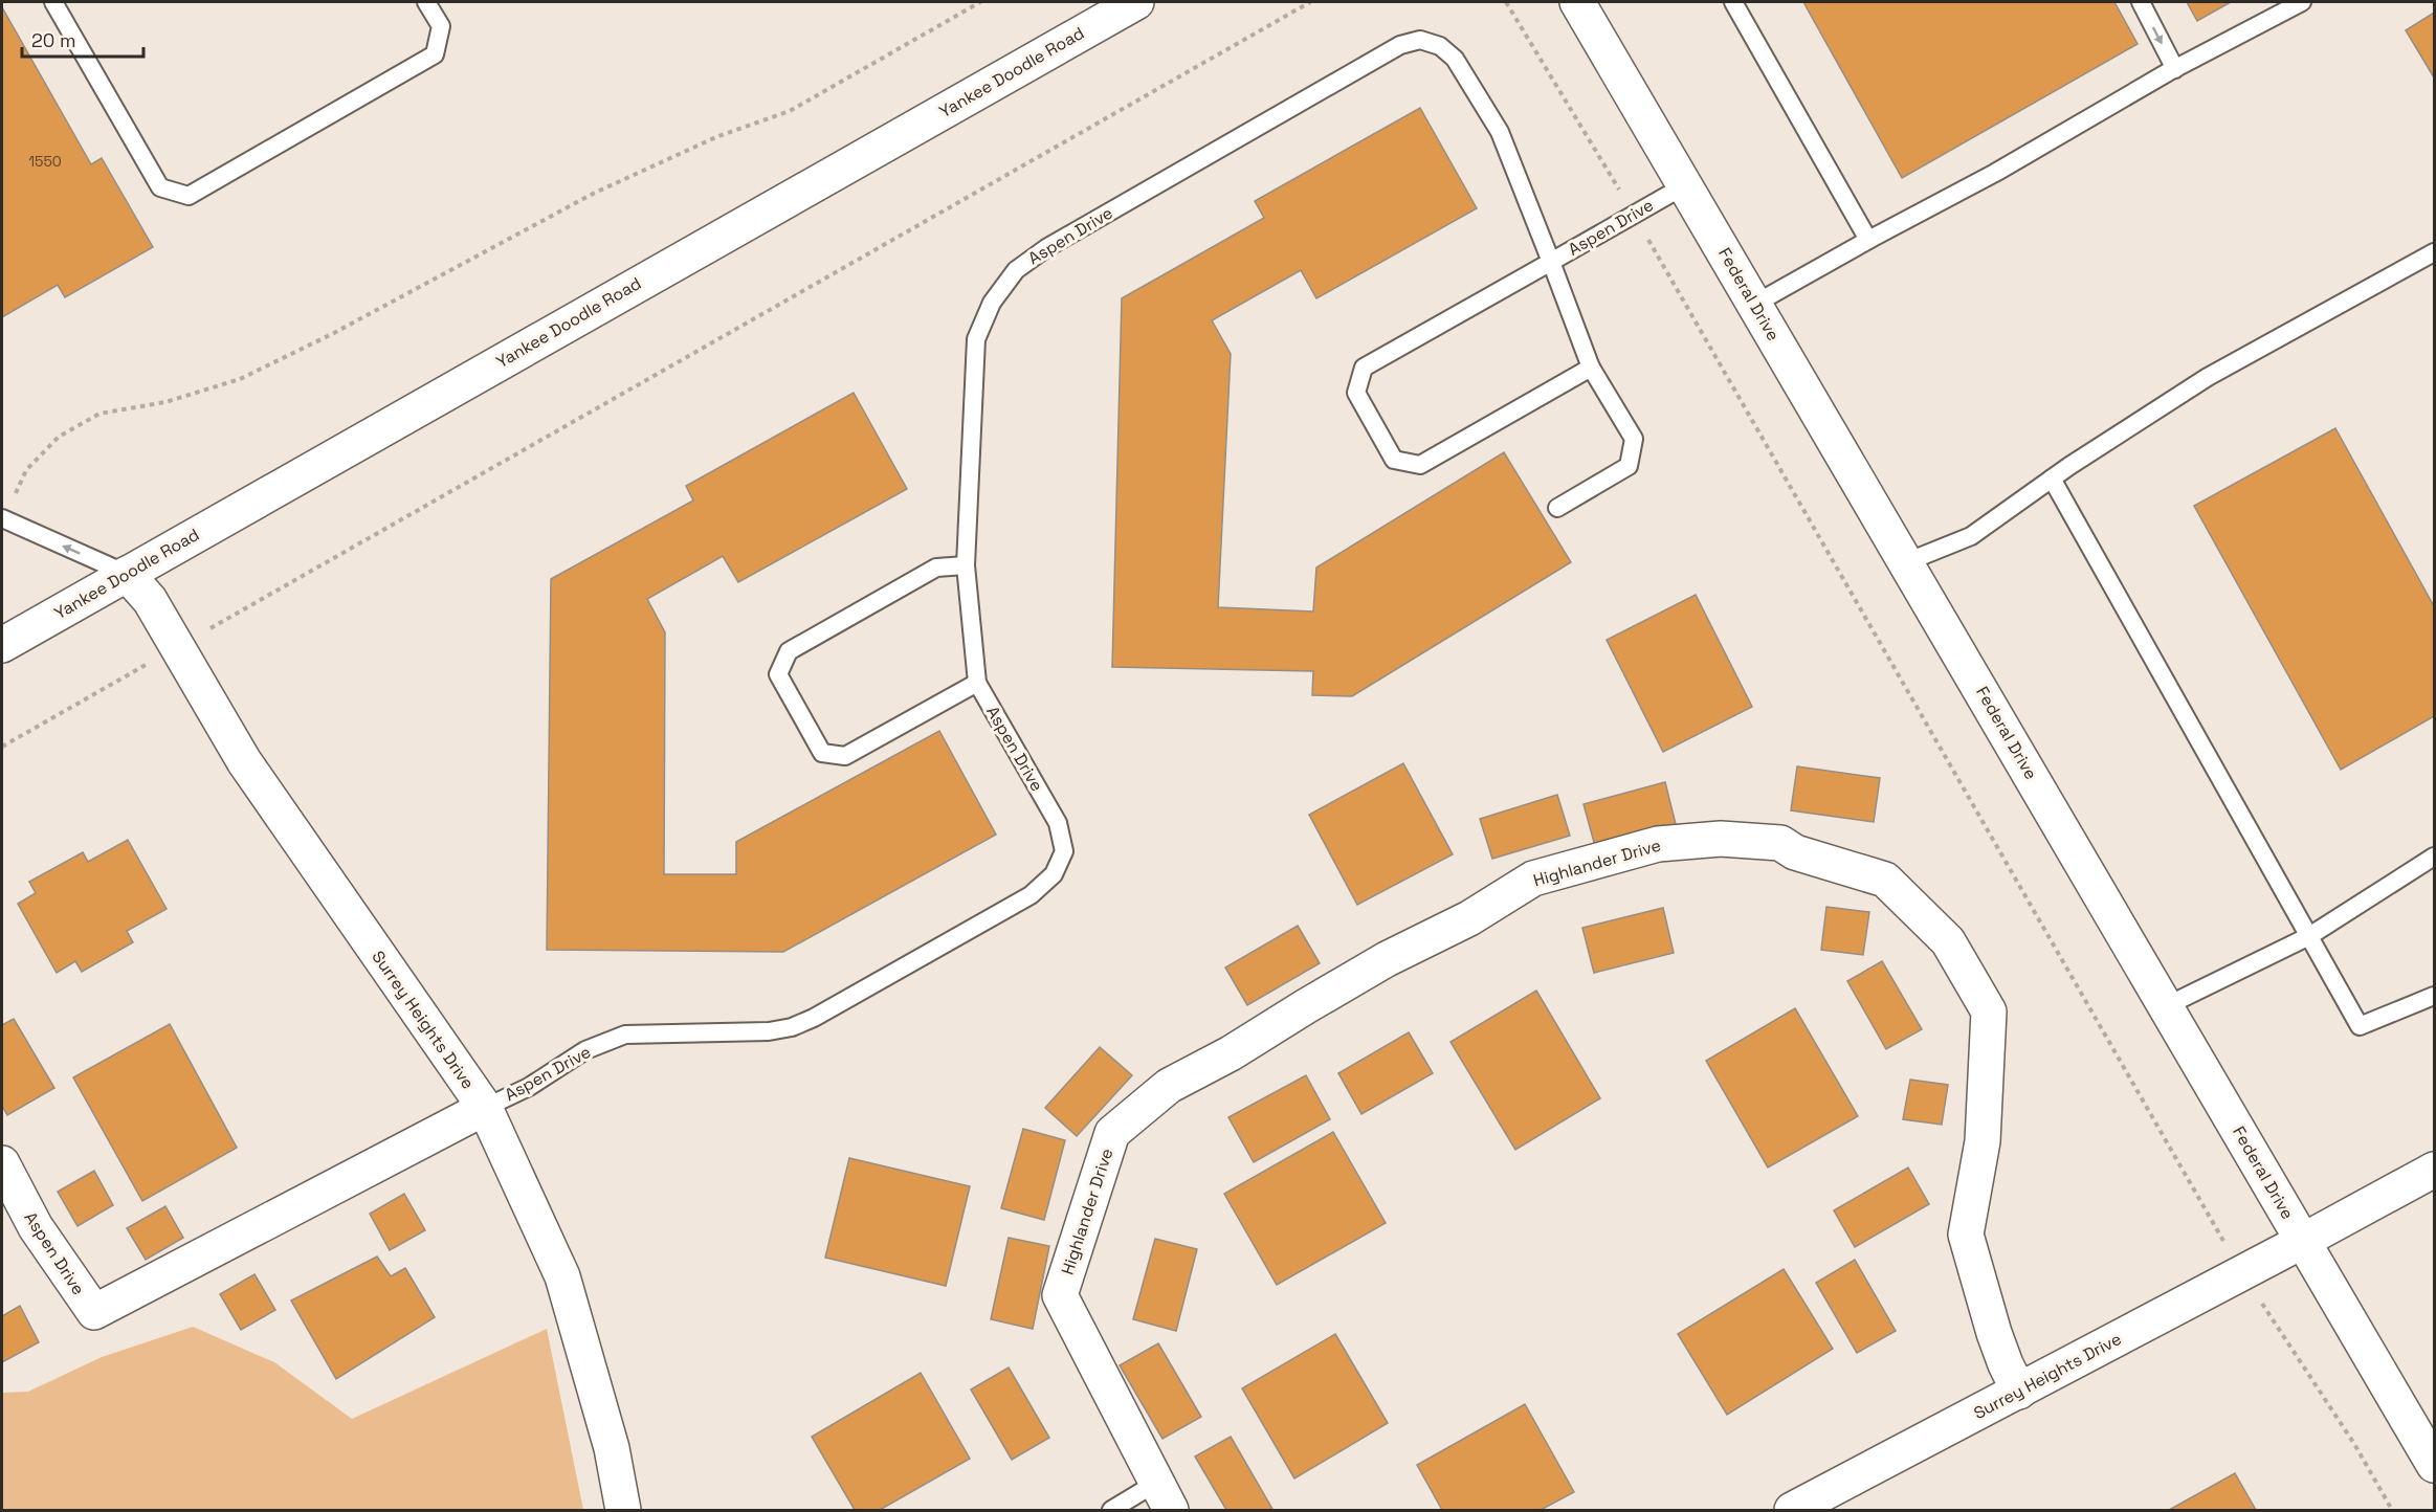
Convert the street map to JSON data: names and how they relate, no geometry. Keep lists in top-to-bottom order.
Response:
{
  "streets": {
    "street": [
      "Yankee Doodle Road",
      "Aspen Drive",
      "Federal Drive",
      "Highlander Drive",
      "Surrey Heights Drive"
    ]
  },
  "crossings": [
    ["Yankee Doodle Road", "Surrey Heights Drive"],
    ["Aspen Drive", "Federal Drive"],
    ["Aspen Drive", "Surrey Heights Drive"],
    ["Federal Drive", "Surrey Heights Drive"],
    ["Highlander Drive", "Surrey Heights Drive"]
  ],
  "house_numbers": ["1550"],
  "scale_bar": "20 m"
}
